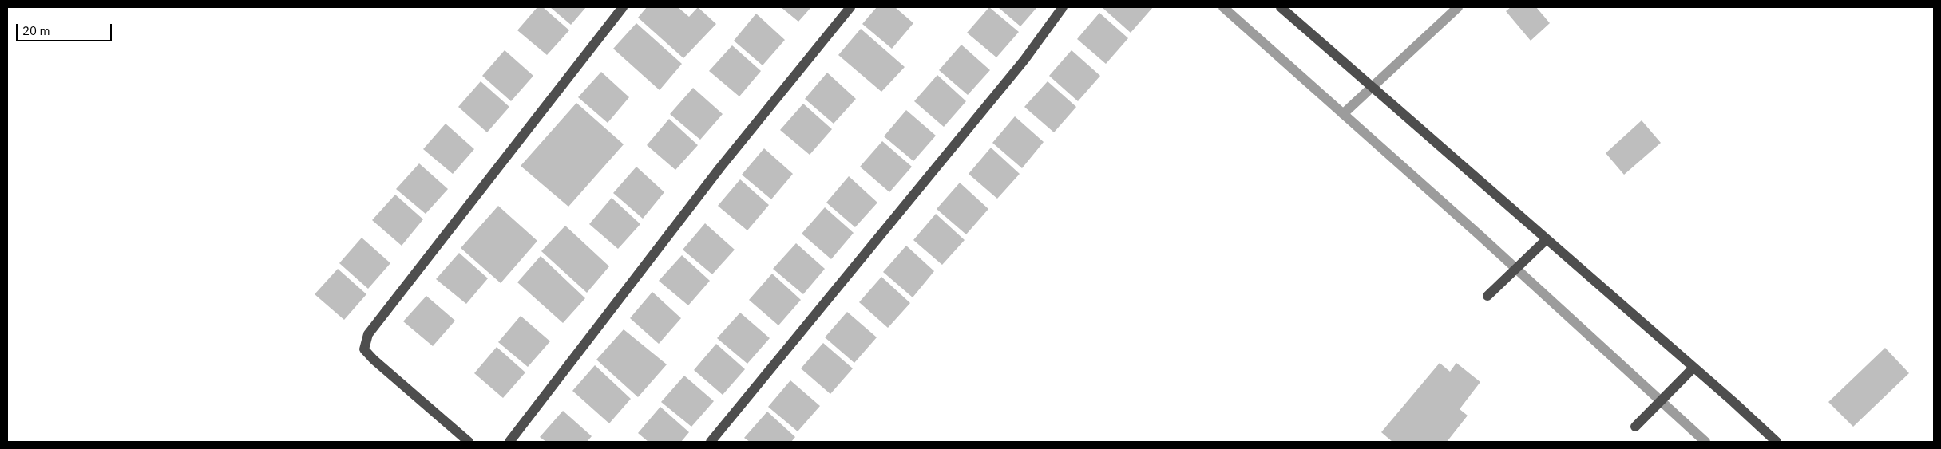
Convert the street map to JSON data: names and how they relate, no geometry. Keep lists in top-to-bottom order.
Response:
{
  "scale_bar": "20 m"
}
